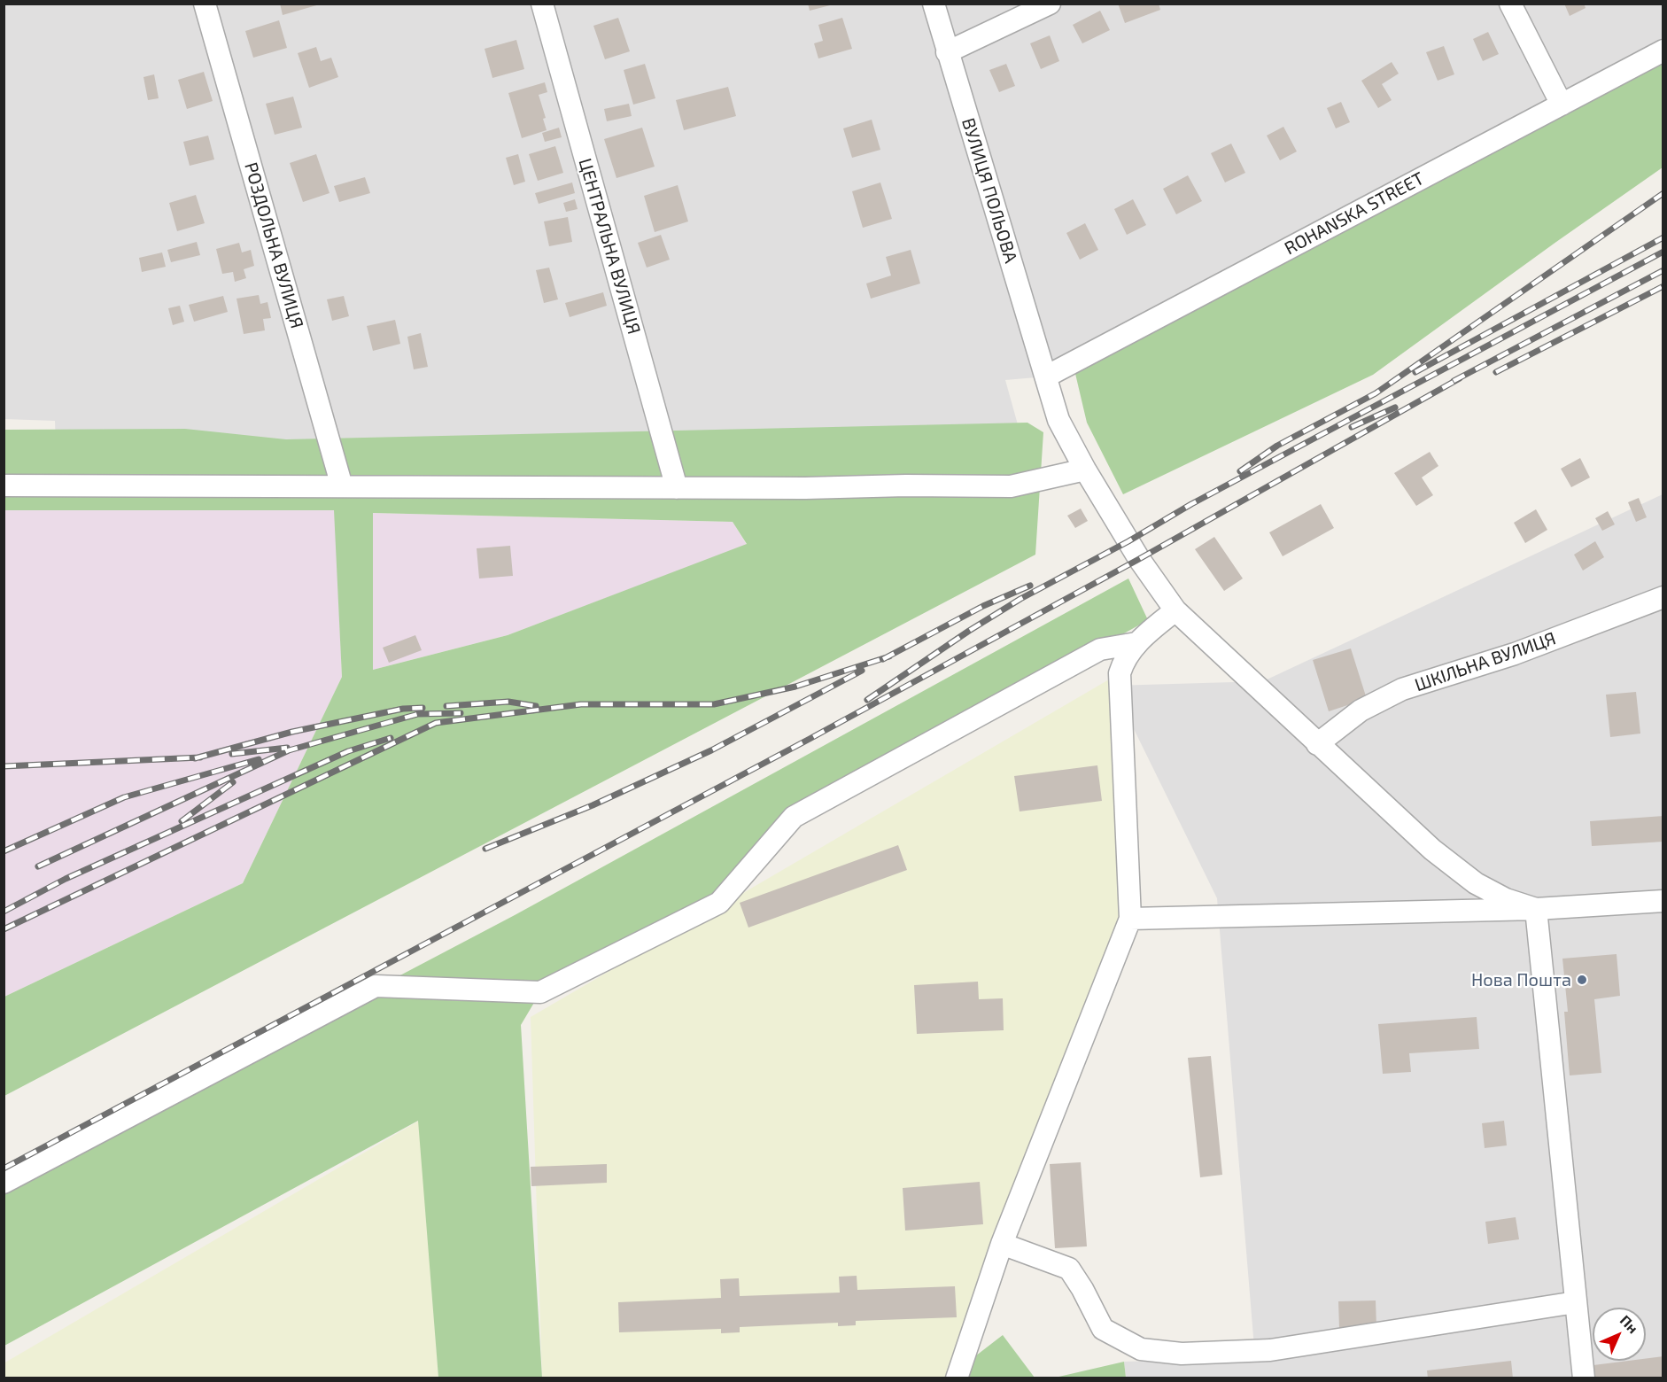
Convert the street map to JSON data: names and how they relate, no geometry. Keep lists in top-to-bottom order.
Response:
{
  "streets": {
    "street": [
      "ВУЛИЦЯ ПОЛЬОВА",
      "ROHANSKA STREET",
      "РОЗДОЛЬНА ВУЛИЦЯ",
      "ЦЕНТРАЛЬНА ВУЛИЦЯ",
      "ШКІЛЬНА ВУЛИЦЯ"
    ]
  },
  "crossings": [
    ["ВУЛИЦЯ ПОЛЬОВА", "ROHANSKA STREET"],
    ["ВУЛИЦЯ ПОЛЬОВА", "ШКІЛЬНА ВУЛИЦЯ"]
  ],
  "places": ["Нова Пошта"],
  "north": "top right"
}
